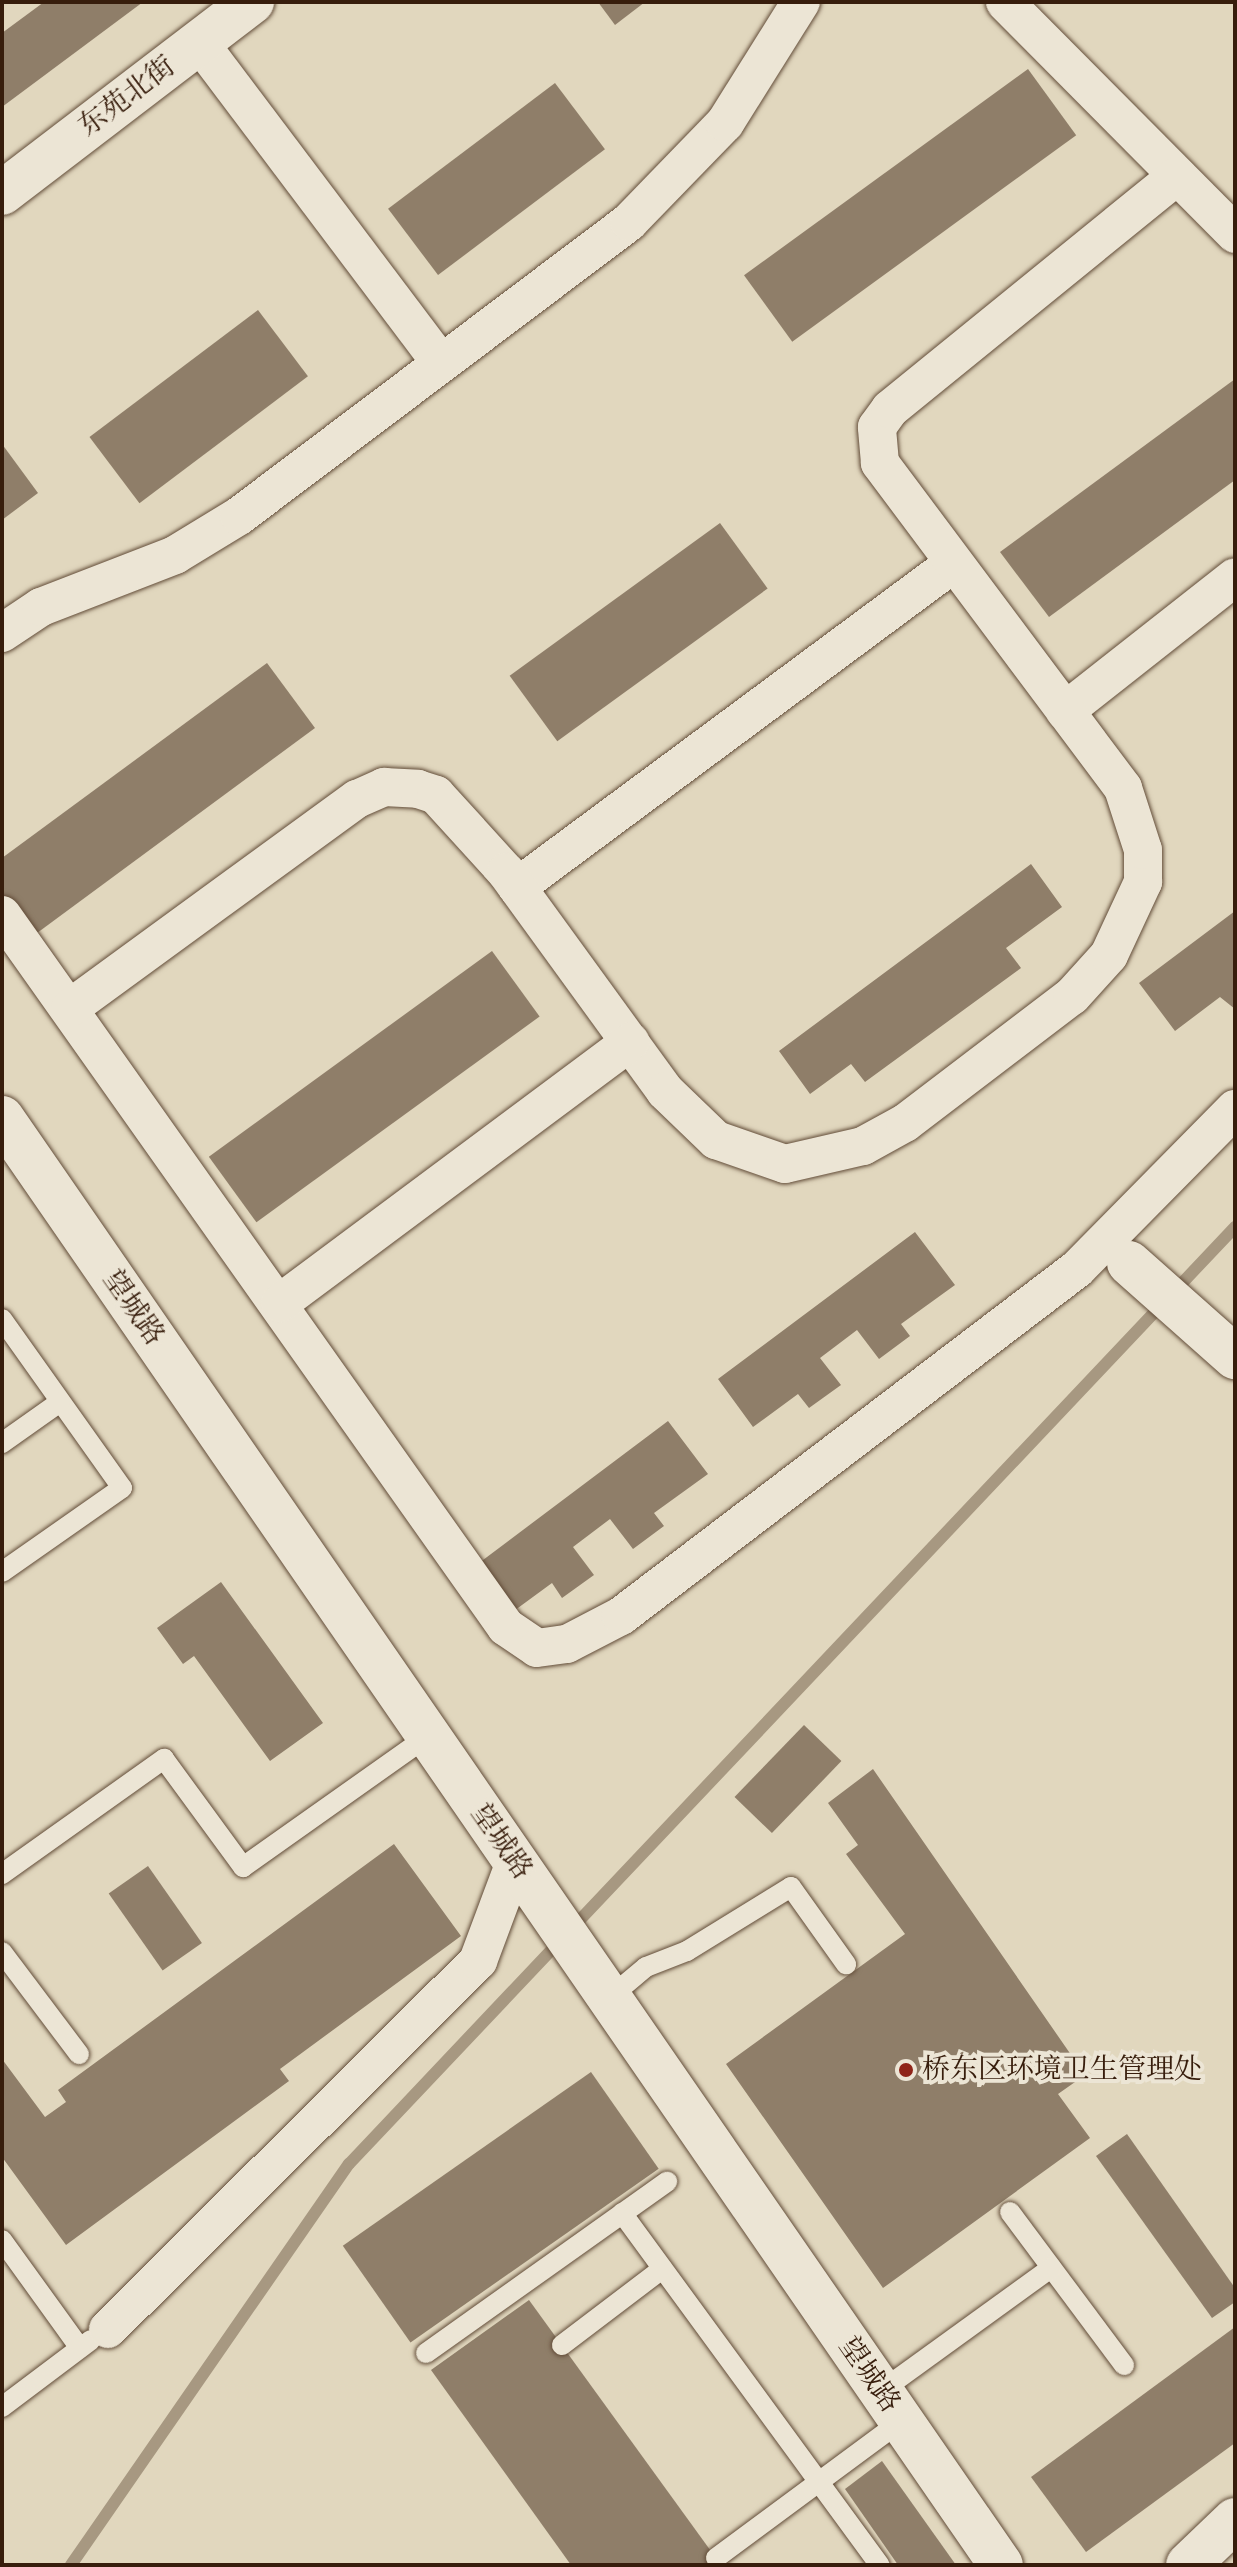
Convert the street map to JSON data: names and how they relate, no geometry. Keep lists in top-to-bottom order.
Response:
{
  "streets": {
    "main road": ["东苑北街", "望城路"]
  },
  "places": ["桥东区环境卫生管理处"]
}
